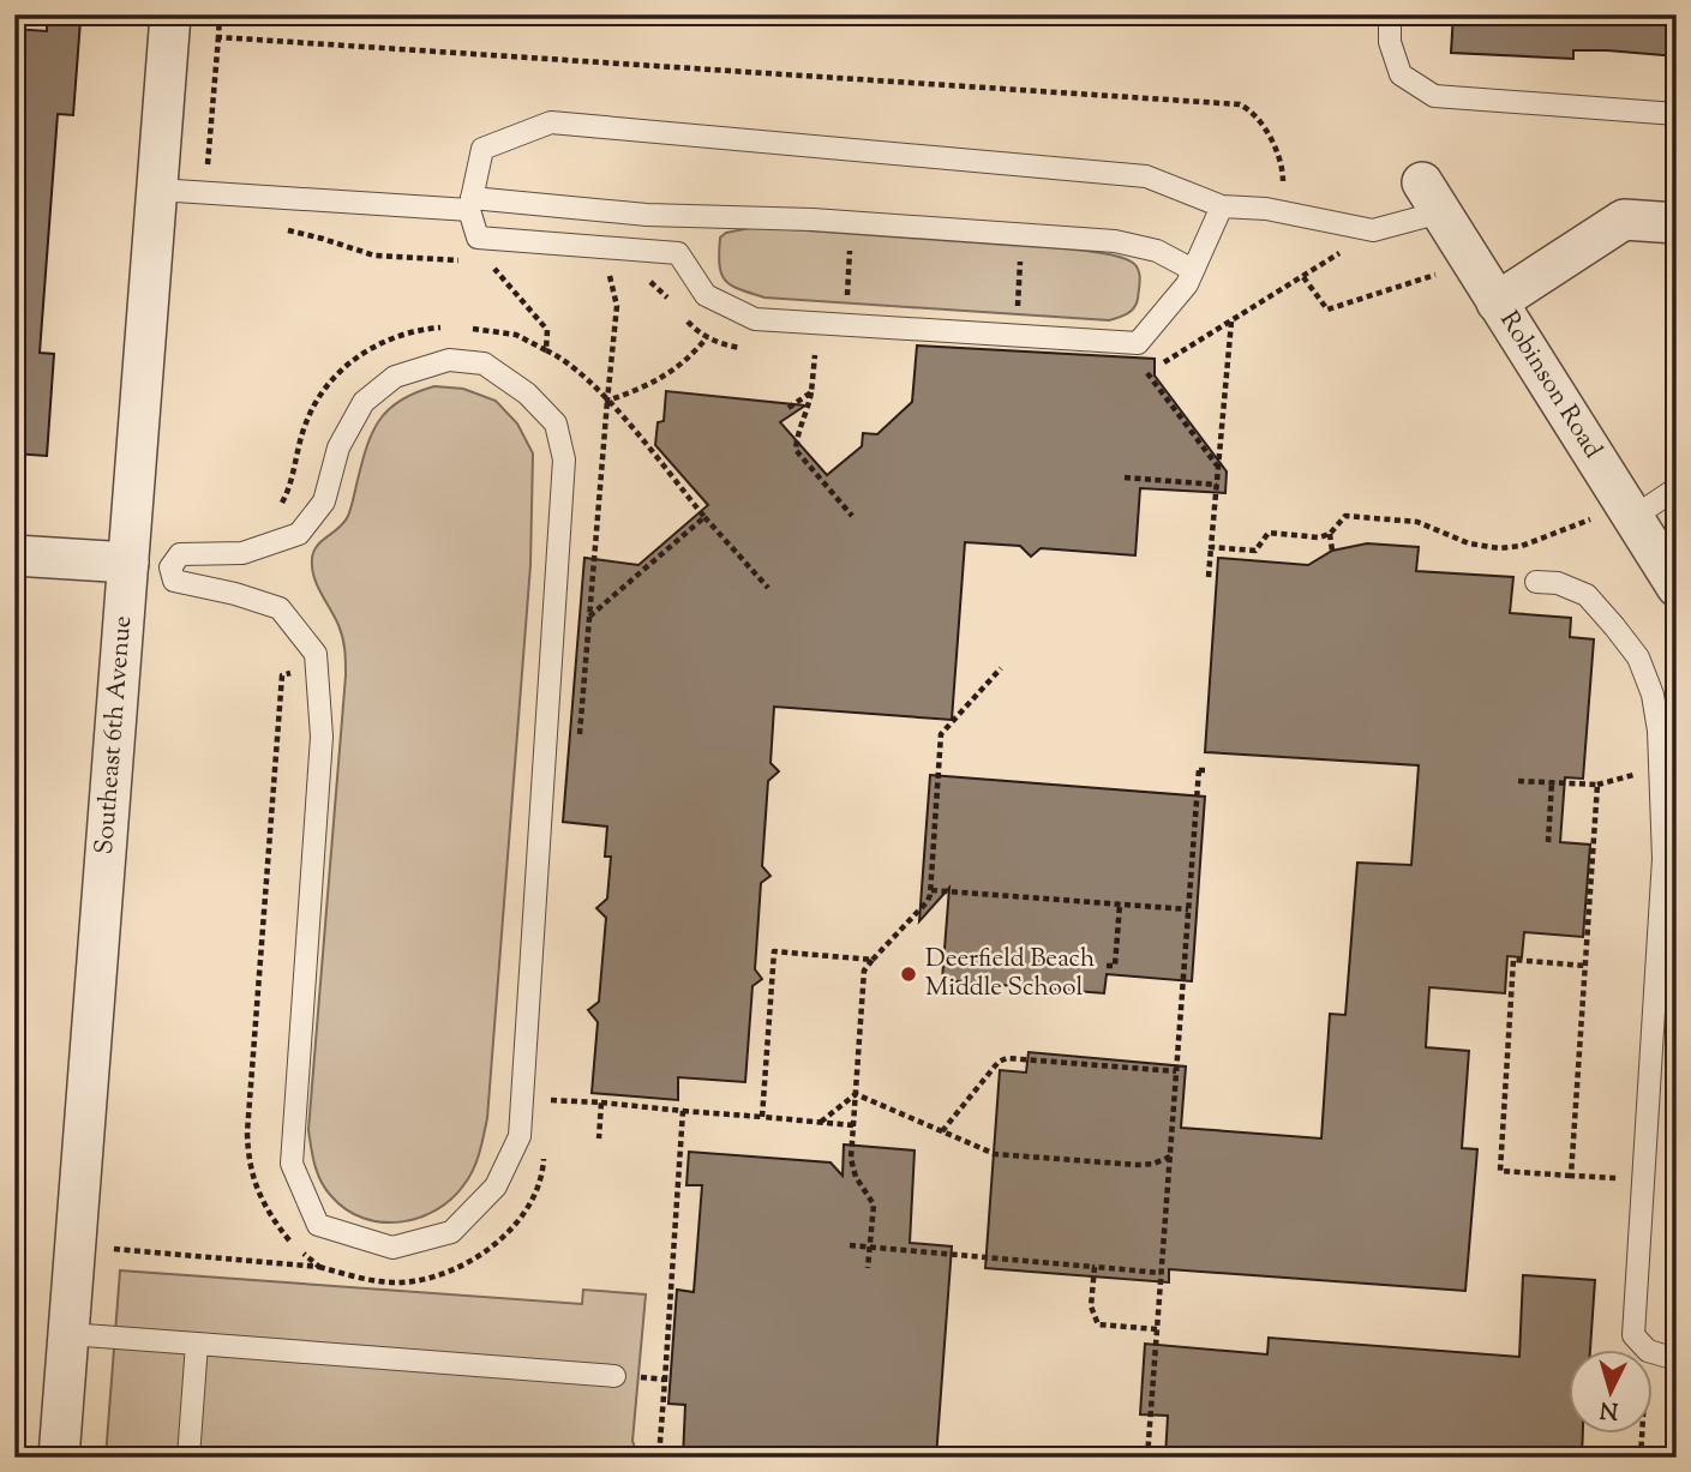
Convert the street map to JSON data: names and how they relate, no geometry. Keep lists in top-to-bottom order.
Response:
{
  "streets": {
    "street": ["Robinson Road", "Southeast 6th Avenue"]
  },
  "places": ["Deerfield Beach Middle School"],
  "north": "bottom"
}
